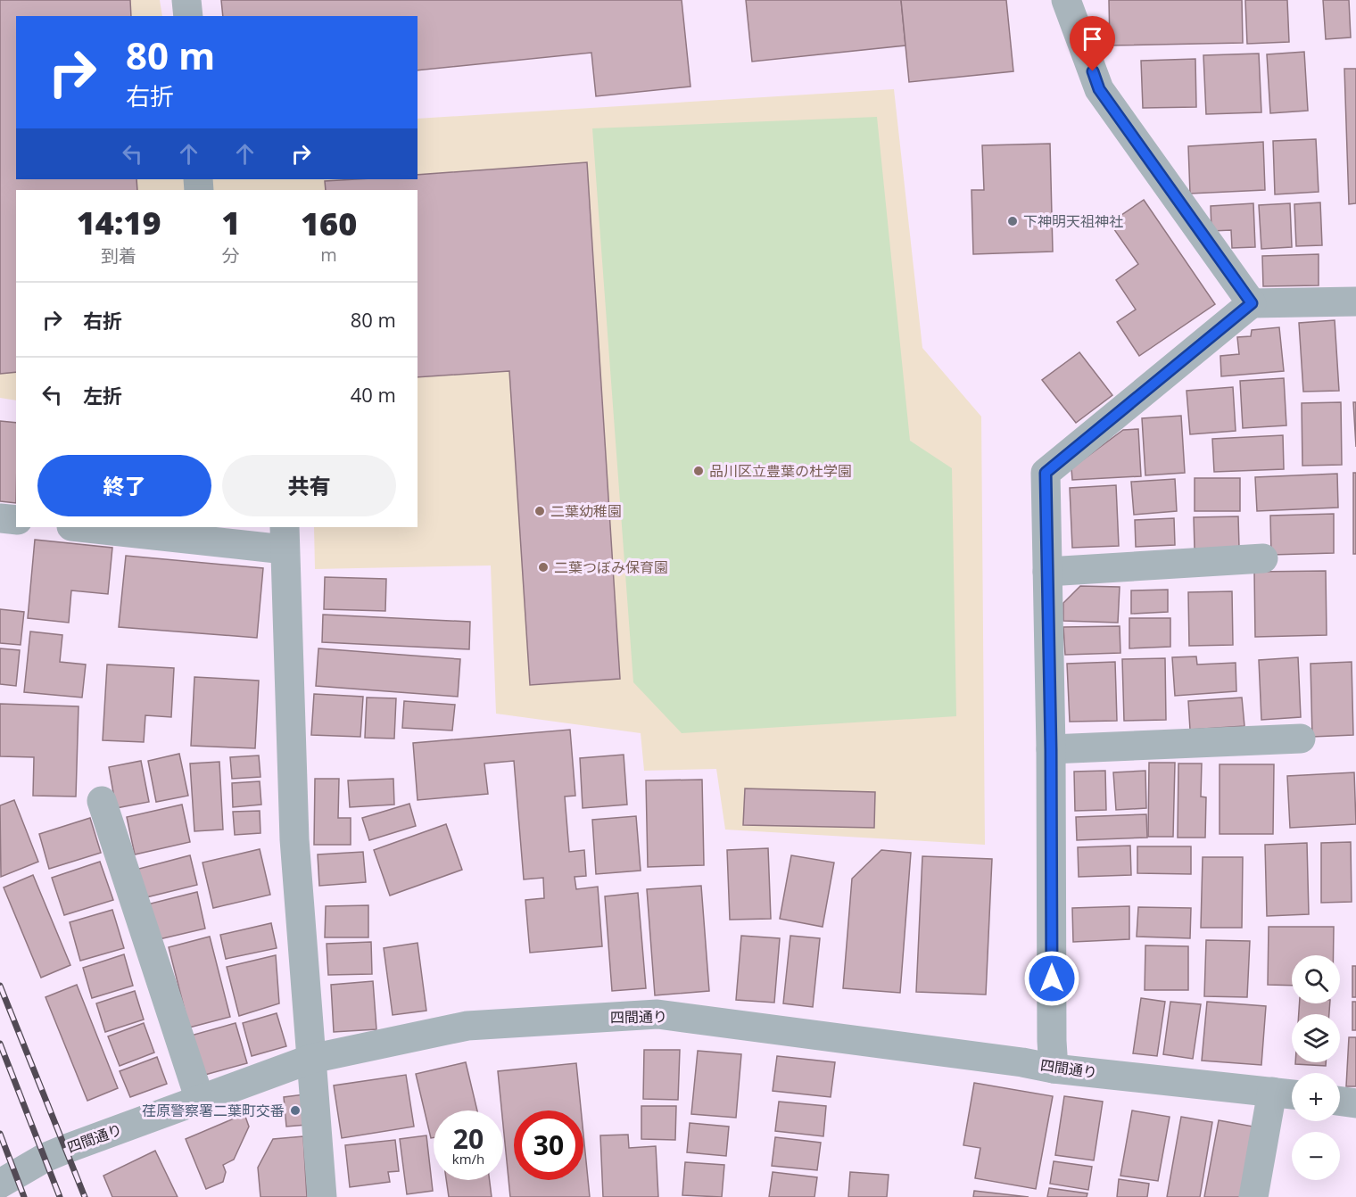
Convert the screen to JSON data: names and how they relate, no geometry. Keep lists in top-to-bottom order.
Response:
{
  "streets": {
    "street": ["四間通り"]
  },
  "places": [
    "下神明天祖神社",
    "品川区立豊葉の杜学園",
    "二葉幼稚園",
    "二葉つぼみ保育園",
    "荏原警察署二葉町交番"
  ],
  "page": {
    "turn": ["80 m", "右折"],
    "eta": [
      "14:19",
      "到着",
      "1",
      "分",
      "160",
      "m"
    ],
    "list": [
      {
        "name": "右折",
        "value": "80 m"
      },
      {
        "name": "左折",
        "value": "40 m"
      }
    ],
    "buttons": ["終了", "共有"],
    "map_buttons": ["+", "−"],
    "speed": "20 km/h",
    "limit": "30"
  }
}
